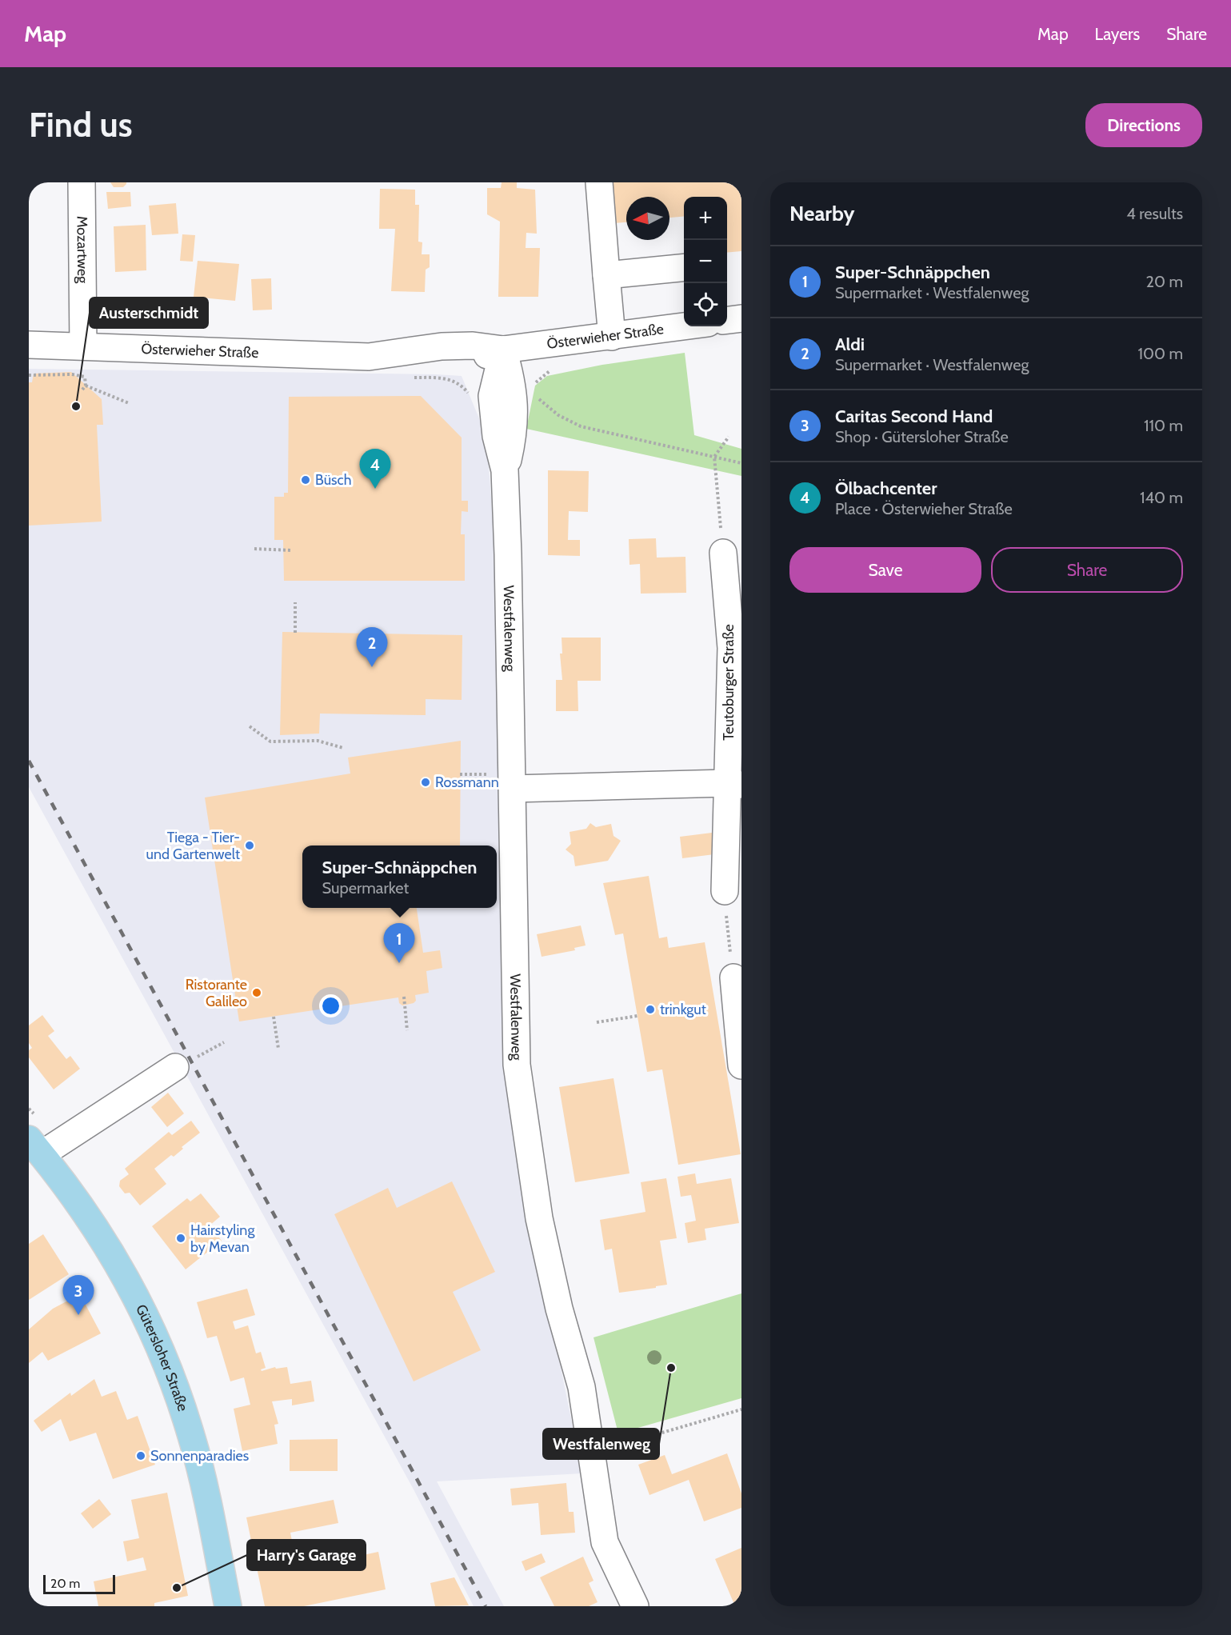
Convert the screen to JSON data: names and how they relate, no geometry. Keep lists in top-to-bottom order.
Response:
{
  "streets": {
    "main road": ["Gütersloher Straße"],
    "street": [
      "Mozartweg",
      "Österwieher Straße",
      "Westfalenweg",
      "Teutoburger Straße"
    ]
  },
  "crossings": [
    ["Mozartweg", "Österwieher Straße"],
    ["Österwieher Straße", "Westfalenweg"]
  ],
  "places": [
    "Austerschmidt",
    "Büsch",
    "Rossmann",
    "Tiega - Tier- und Gartenwelt",
    "Ristorante Galileo",
    "trinkgut",
    "Hairstyling by Mevan",
    "Westfalenweg",
    "Sonnenparadies",
    "Harry's Garage"
  ],
  "scale_bar": "20 m",
  "north": "left",
  "page": {
    "header": "Map",
    "nav": ["Map", "Layers", "Share"],
    "buttons": [
      "Directions",
      ["Save", "Share"]
    ],
    "title": "Find us",
    "heading": ["Nearby", "4 results"],
    "map_buttons": ["+", "−"],
    "list": [
      {
        "mark": "1",
        "name": "Super-Schnäppchen",
        "note": "Supermarket · Westfalenweg",
        "value": "20 m"
      },
      {
        "mark": "2",
        "name": "Aldi",
        "note": "Supermarket · Westfalenweg",
        "value": "100 m"
      },
      {
        "mark": "3",
        "name": "Caritas Second Hand",
        "note": "Shop · Gütersloher Straße",
        "value": "110 m"
      },
      {
        "mark": "4",
        "name": "Ölbachcenter",
        "note": "Place · Österwieher Straße",
        "value": "140 m"
      }
    ],
    "pins": [
      "4",
      "2",
      "1",
      "3"
    ],
    "popup": ["Super-Schnäppchen", "Supermarket"],
    "scale": "20 m"
  }
}
